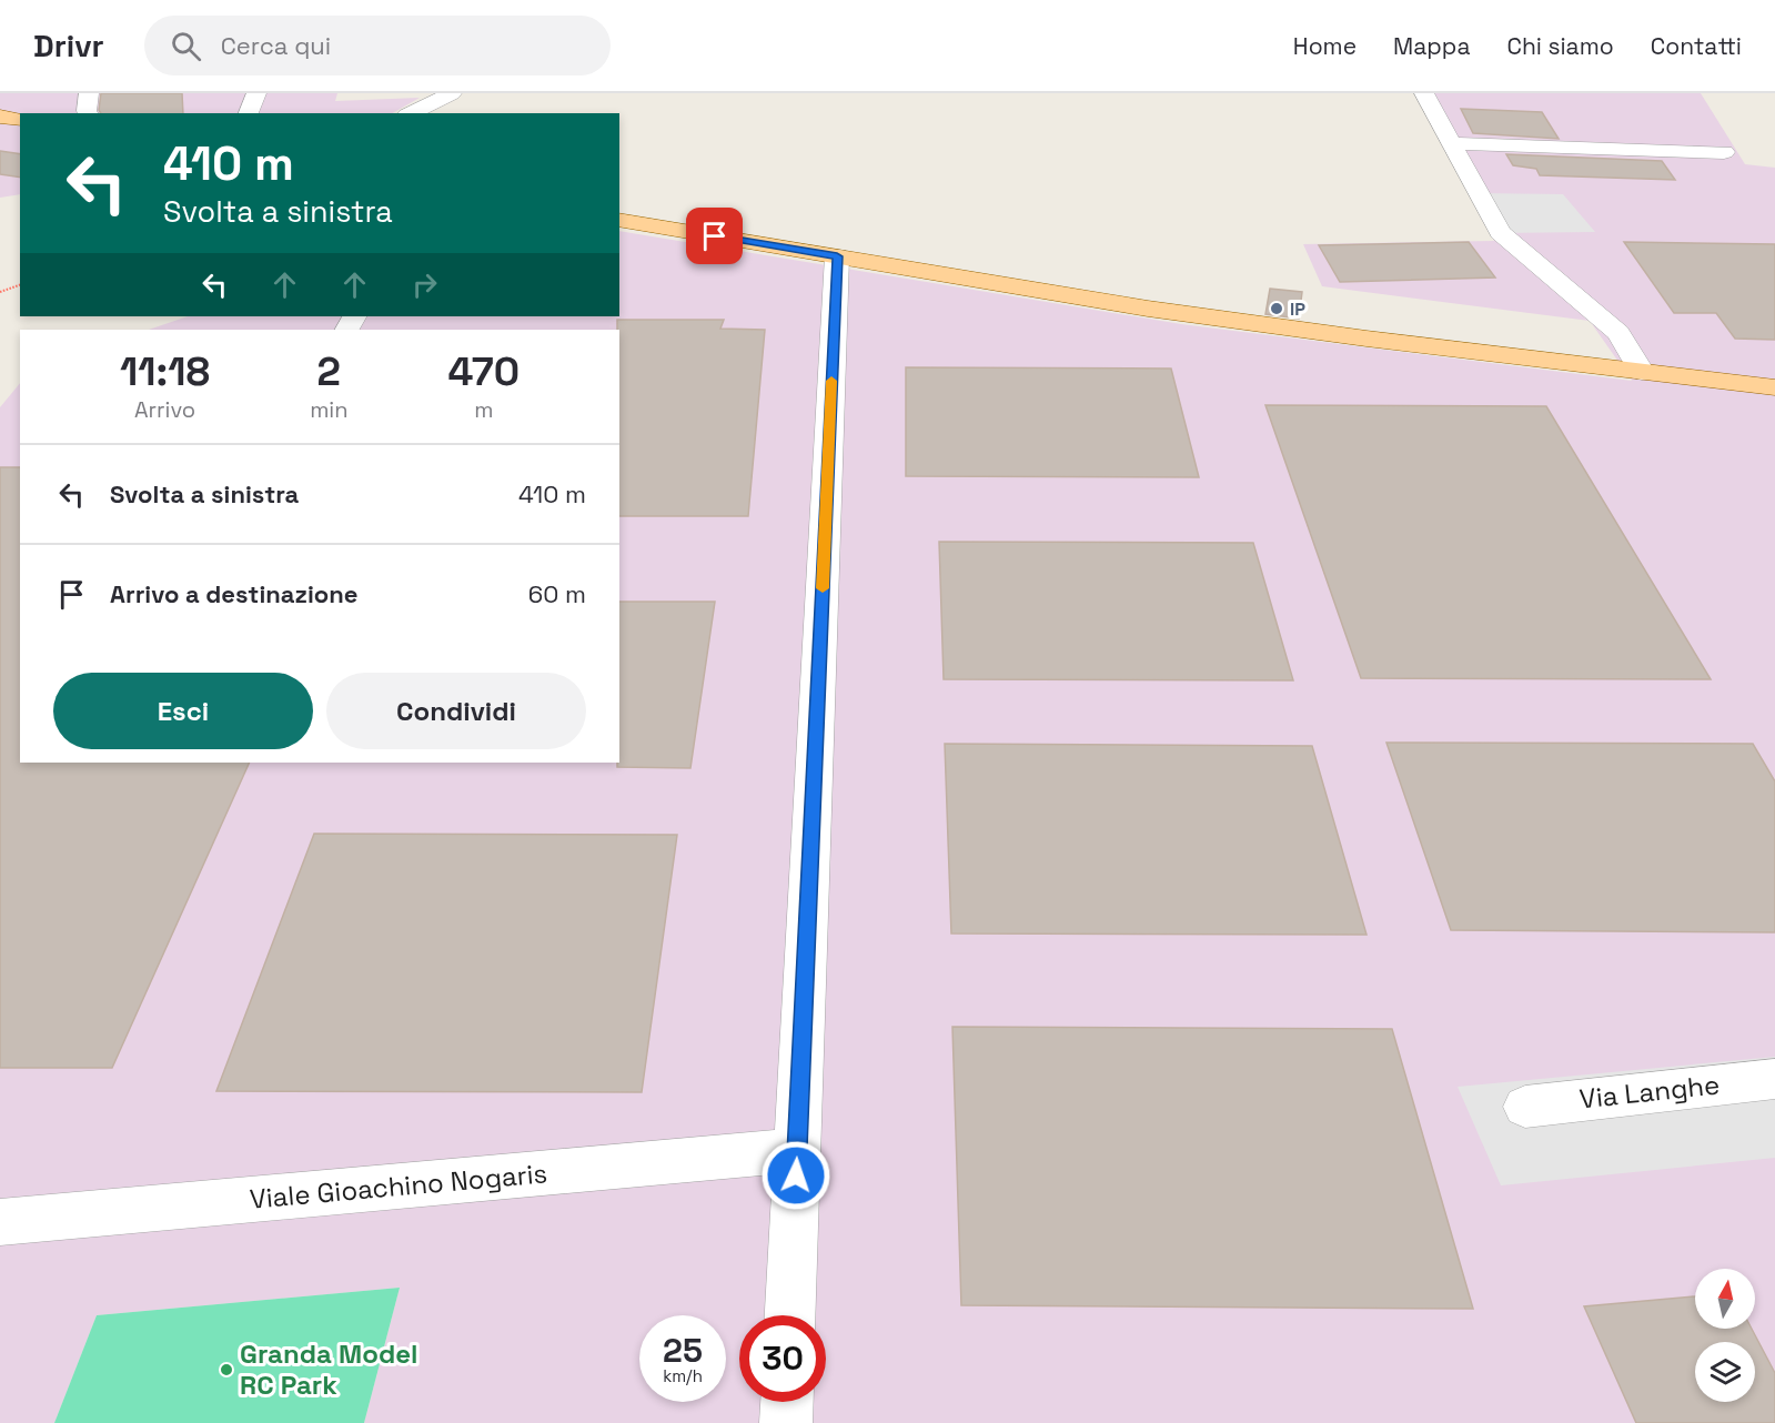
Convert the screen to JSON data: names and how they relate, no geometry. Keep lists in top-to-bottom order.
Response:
{
  "streets": {
    "street": ["Via Langhe", "Viale Gioachino Nogaris"]
  },
  "places": ["IP", "Granda Model RC Park"],
  "north": "top",
  "page": {
    "header": "Drivr",
    "search": "Cerca qui",
    "nav": [
      "Home",
      "Mappa",
      "Chi siamo",
      "Contatti"
    ],
    "turn": ["410 m", "Svolta a sinistra"],
    "eta": [
      "11:18",
      "Arrivo",
      "2",
      "min",
      "470",
      "m"
    ],
    "list": [
      {
        "name": "Svolta a sinistra",
        "value": "410 m"
      },
      {
        "name": "Arrivo a destinazione",
        "value": "60 m"
      }
    ],
    "buttons": ["Esci", "Condividi"],
    "speed": "25 km/h",
    "limit": "30"
  }
}
